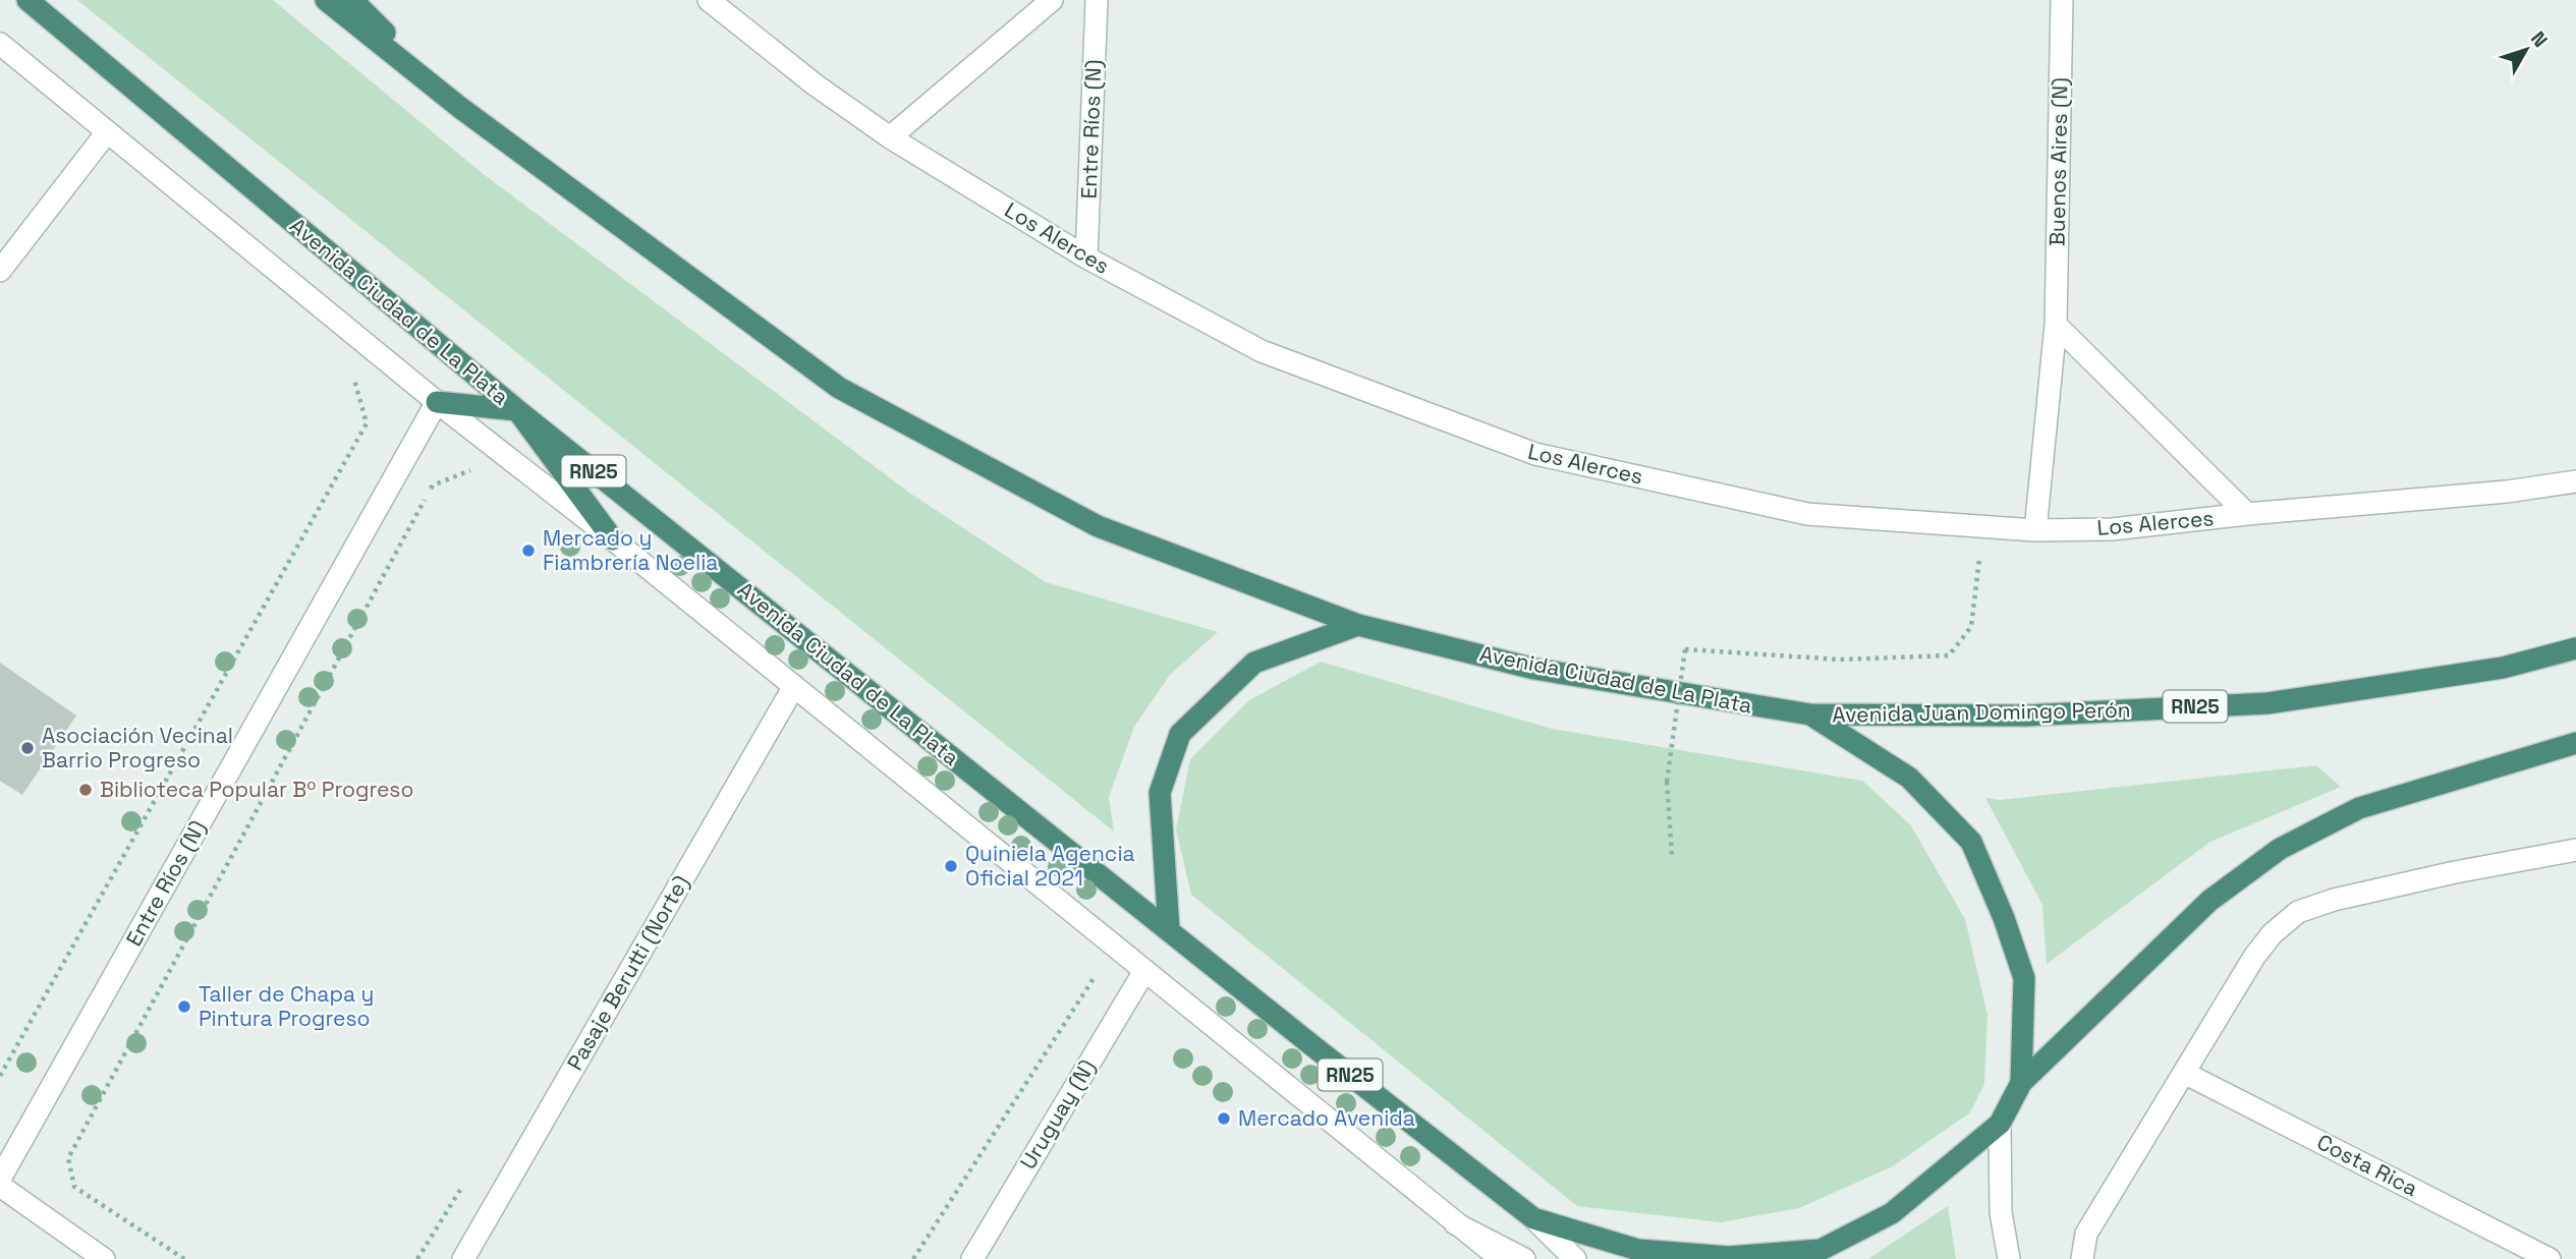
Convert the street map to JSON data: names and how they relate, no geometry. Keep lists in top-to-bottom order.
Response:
{
  "streets": {
    "highway": ["Avenida Ciudad de La Plata", "RN25", "Avenida Juan Domingo Perón"],
    "street": [
      "Entre Ríos (N)",
      "Buenos Aires (N)",
      "Los Alerces",
      "Pasaje Berutti (Norte)",
      "Uruguay (N)",
      "Costa Rica"
    ]
  },
  "crossings": [
    ["Entre Ríos (N)", "Los Alerces"],
    ["Entre Ríos (N)", "Avenida Ciudad de La Plata"],
    ["Buenos Aires (N)", "Los Alerces"],
    ["Avenida Ciudad de La Plata", "RN25"],
    ["Avenida Ciudad de La Plata", "Avenida Juan Domingo Perón"],
    ["Avenida Ciudad de La Plata", "Pasaje Berutti (Norte)"],
    ["Avenida Ciudad de La Plata", "Uruguay (N)"]
  ],
  "places": [
    "Mercado y Fiambrería Noelia",
    "Asociación Vecinal Barrio Progreso",
    "Biblioteca Popular Bº Progreso",
    "Quiniela Agencia Oficial 2021",
    "Taller de Chapa y Pintura Progreso",
    "Mercado Avenida"
  ],
  "north": "top right"
}
